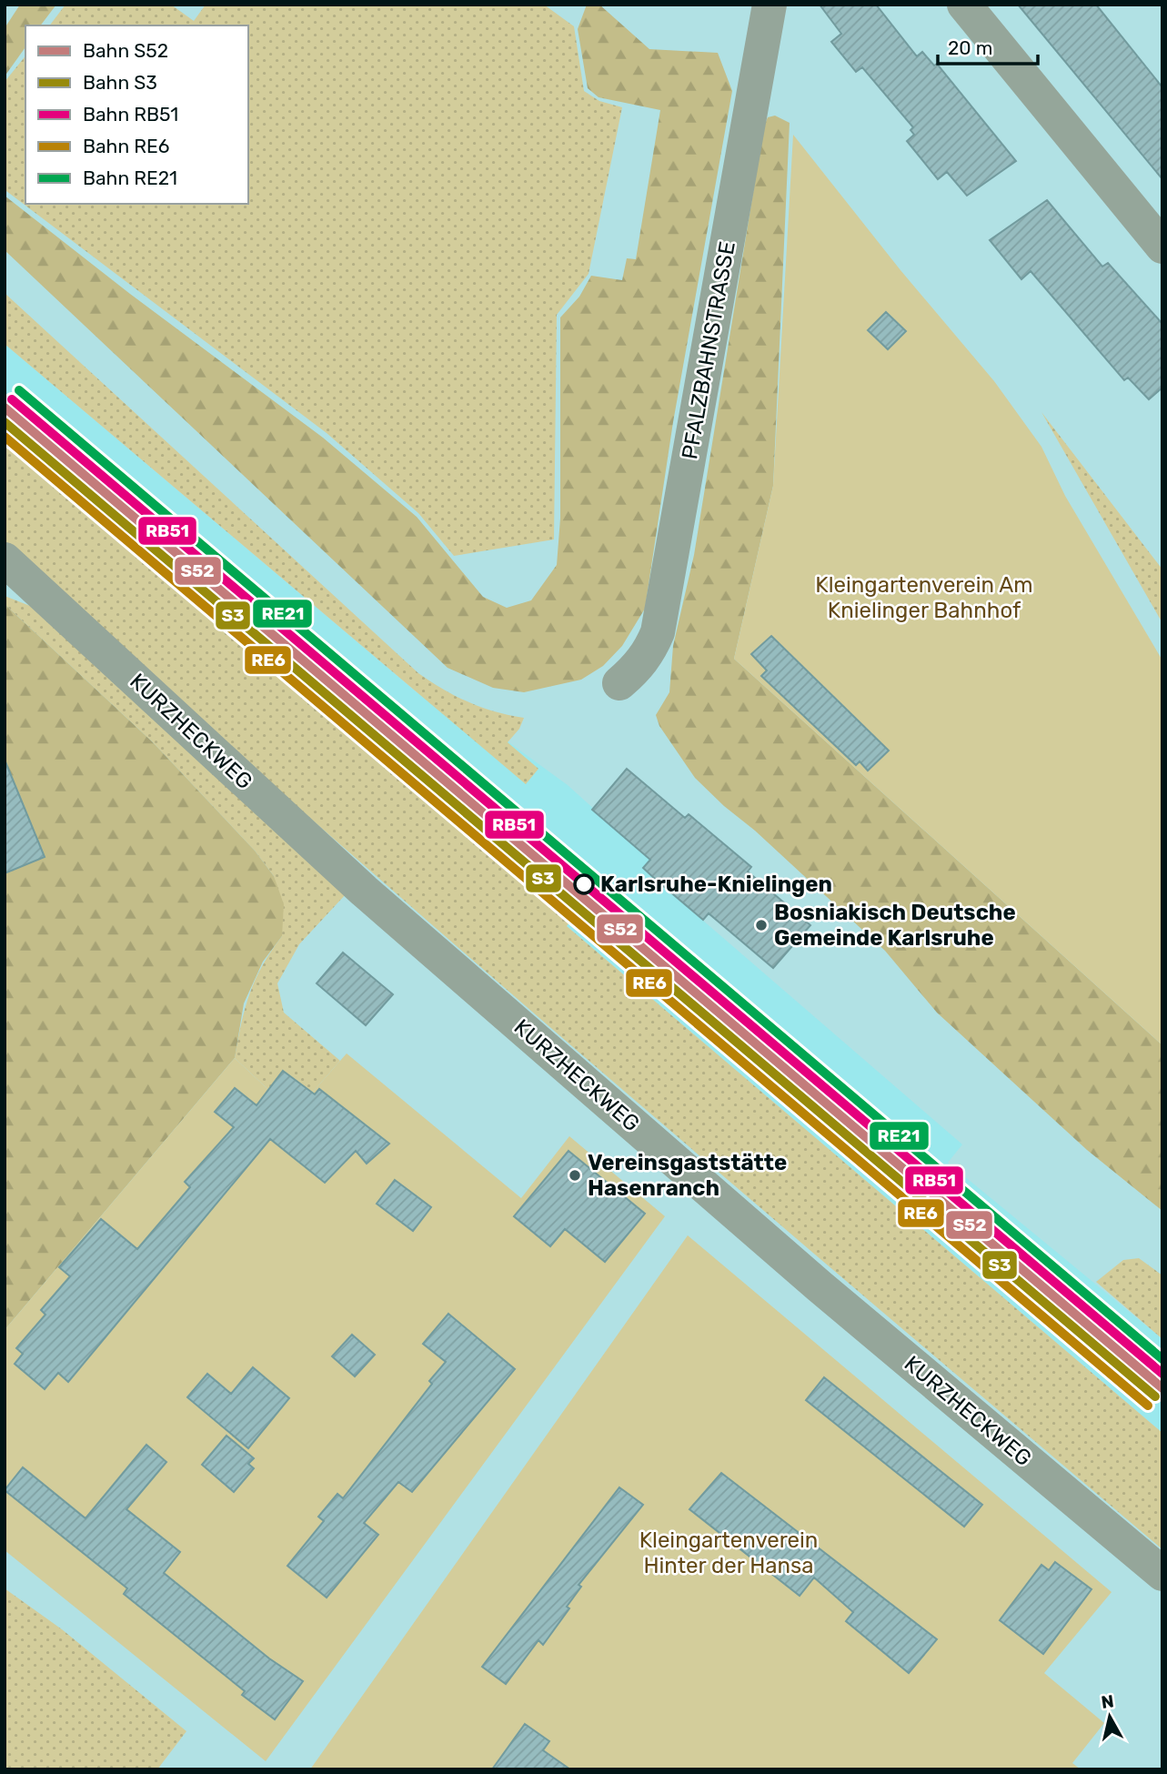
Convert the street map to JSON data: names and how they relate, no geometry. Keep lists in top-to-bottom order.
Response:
{
  "streets": {
    "street": ["PFALZBAHNSTRASSE", "KURZHECKWEG"]
  },
  "parks": ["Kleingartenverein Am Knielinger Bahnhof", "Kleingartenverein Hinter der Hansa"],
  "places": ["Karlsruhe-Knielingen", "Bosniakisch Deutsche Gemeinde Karlsruhe", "Vereinsgaststätte Hasenranch"],
  "lines": [
    "rail line RE21",
    "rail line RB51",
    "rail line S52",
    "rail line S3",
    "rail line RE6"
  ],
  "legend": [
    "Bahn S52",
    "Bahn S3",
    "Bahn RB51",
    "Bahn RE6",
    "Bahn RE21"
  ],
  "scale_bar": "20 m",
  "north": "top"
}
